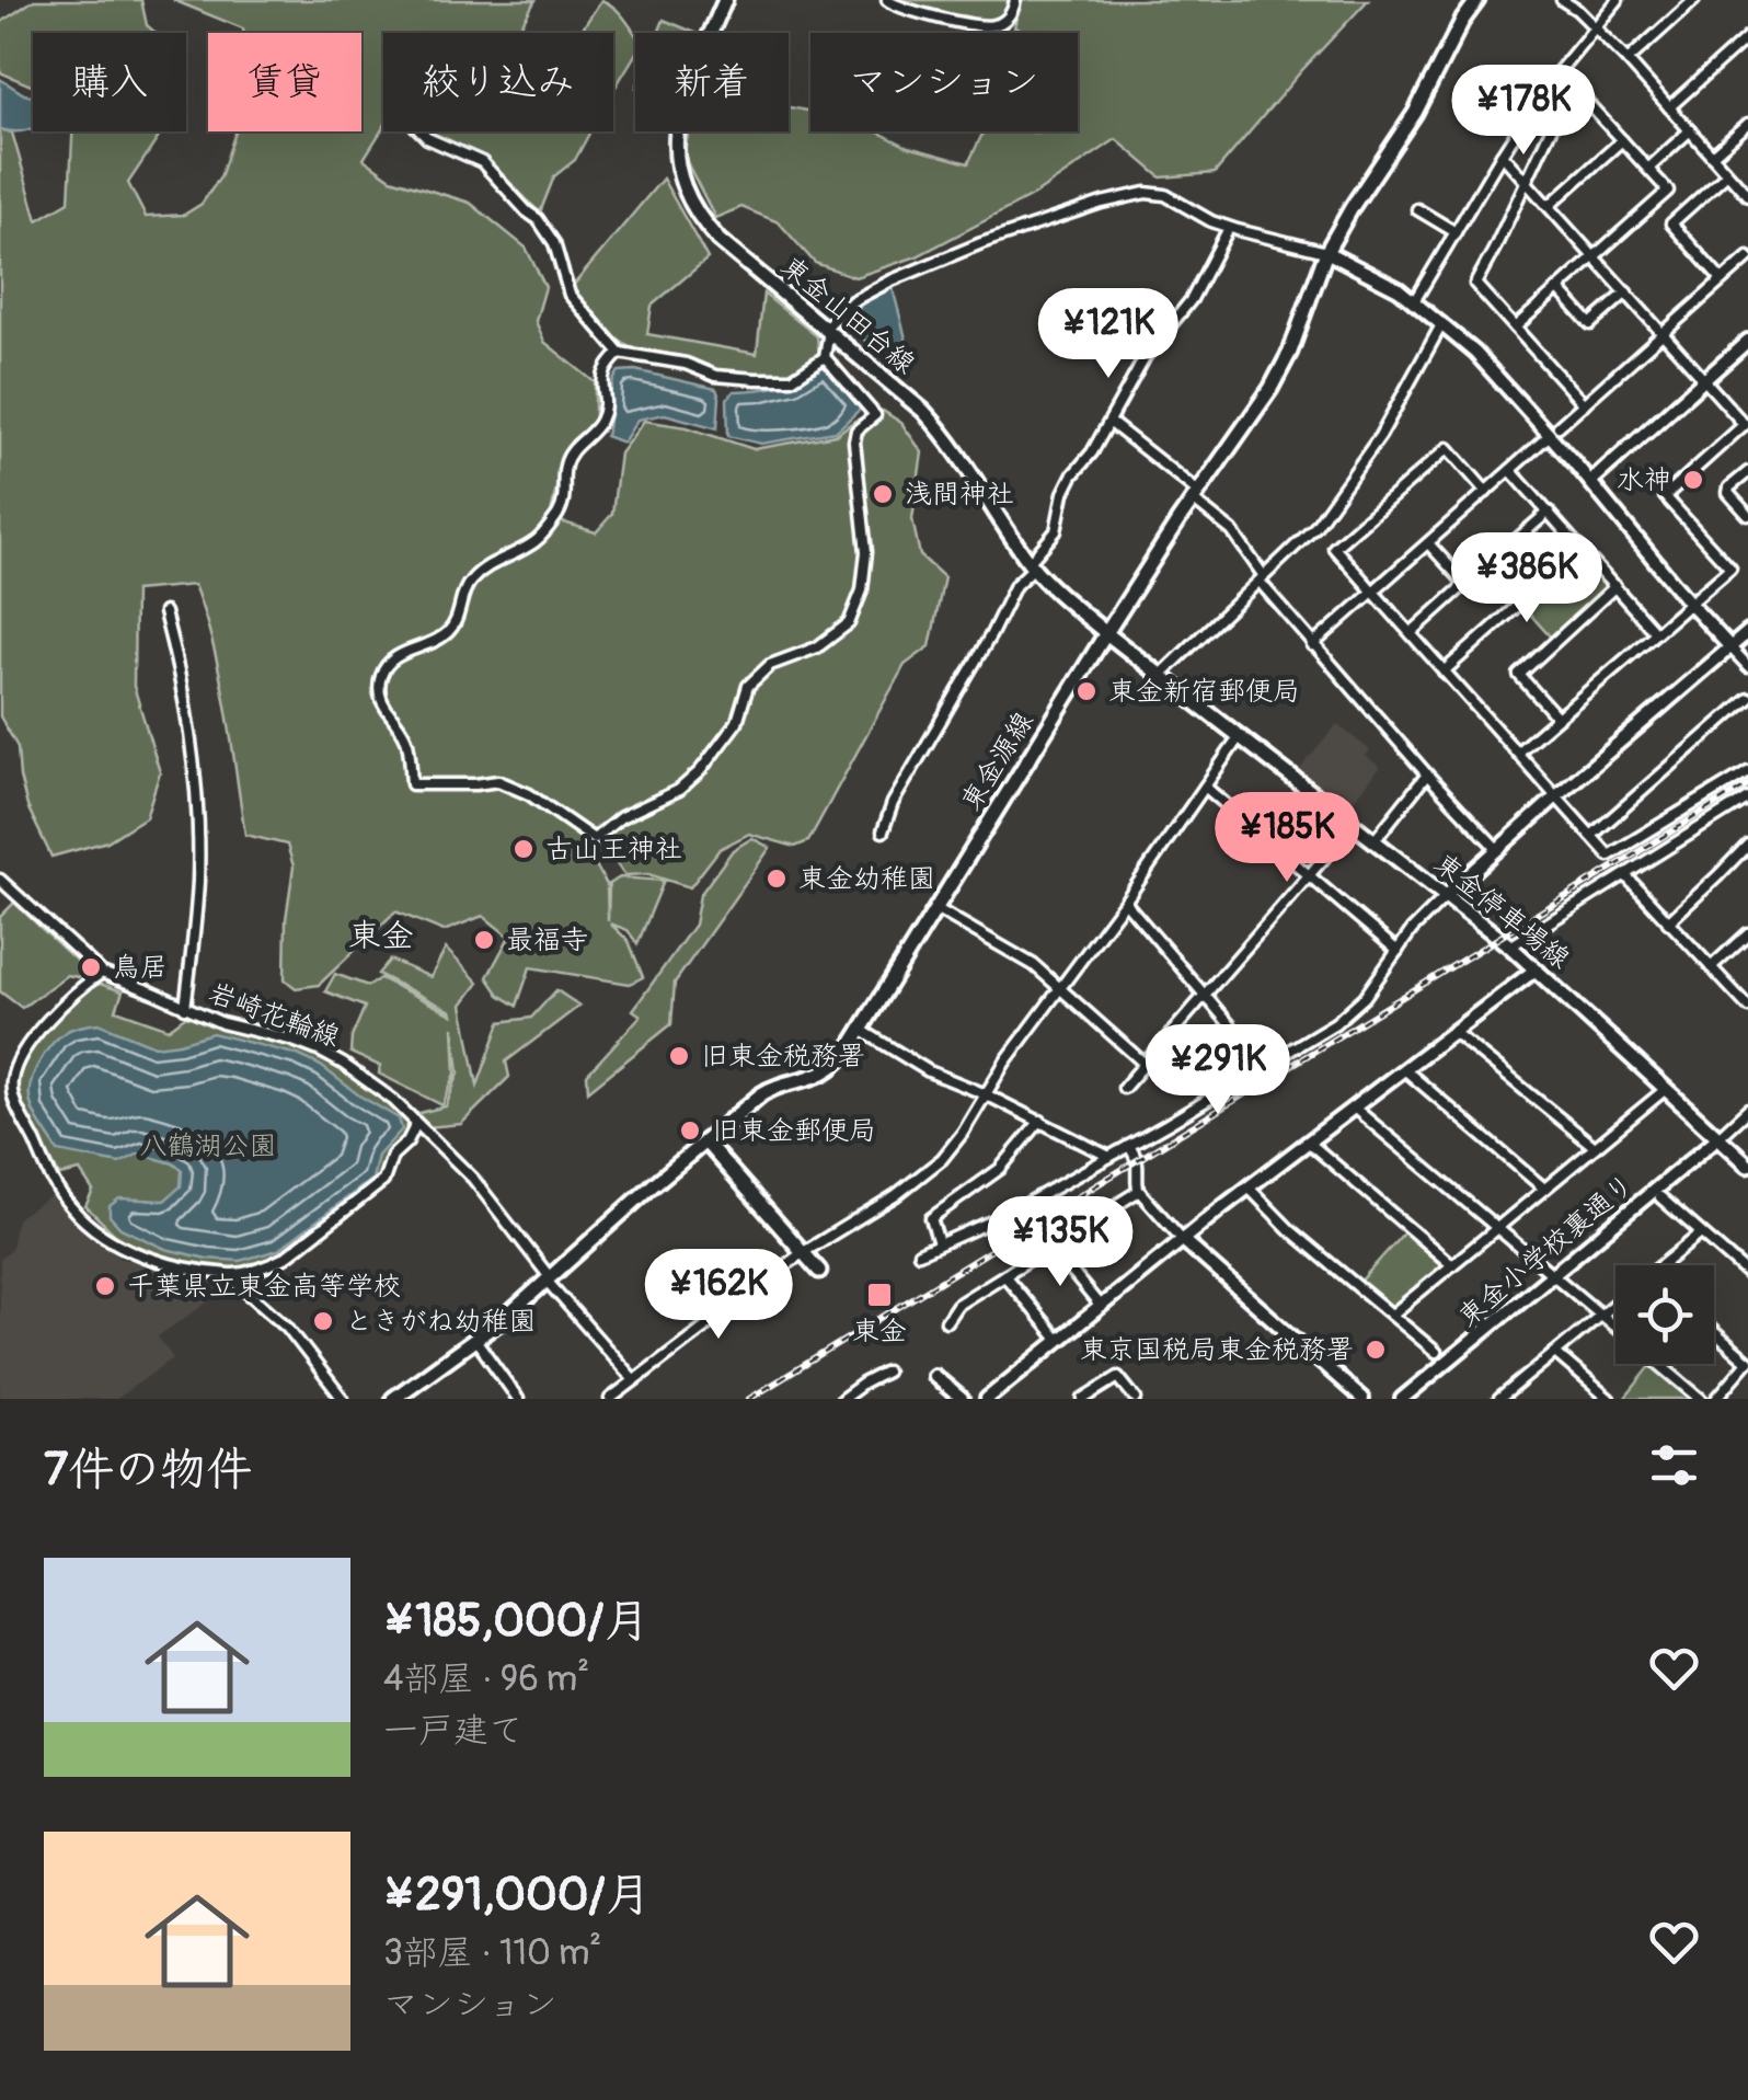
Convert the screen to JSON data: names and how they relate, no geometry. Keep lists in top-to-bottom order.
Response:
{
  "streets": {
    "main road": ["東金山田台線", "東金源線", "東金停車場線"],
    "street": ["岩崎花輪線", "東金小学校裏通り"]
  },
  "crossings": [
    ["東金山田台線", "東金源線"],
    ["東金山田台線", "東金停車場線"],
    ["東金源線", "東金停車場線"],
    ["東金源線", "岩崎花輪線"],
    ["東金停車場線", "東金小学校裏通り"]
  ],
  "districts": ["東金"],
  "parks": ["八鶴湖公園"],
  "places": {
    "other": [
      "水神",
      "浅間神社",
      "東金新宿郵便局",
      "古山王神社",
      "東金幼稚園",
      "最福寺",
      "鳥居",
      "旧東金税務署",
      "旧東金郵便局",
      "千葉県立東金高等学校",
      "ときがね幼稚園",
      "東京国税局東金税務署"
    ],
    "transit": ["東金"]
  },
  "page": {
    "chip": [
      "購入",
      "賃貸",
      "絞り込み",
      "新着",
      "マンション"
    ],
    "price": [
      "¥178K",
      "¥121K",
      "¥386K",
      "¥185K",
      "¥291K",
      "¥135K",
      "¥162K"
    ],
    "heading": "7件の物件",
    "list": [
      {
        "name": "¥185,000/月",
        "note": "4部屋 · 96 m² · 一戸建て"
      },
      {
        "name": "¥291,000/月",
        "note": "3部屋 · 110 m² · マンション"
      }
    ]
  }
}
